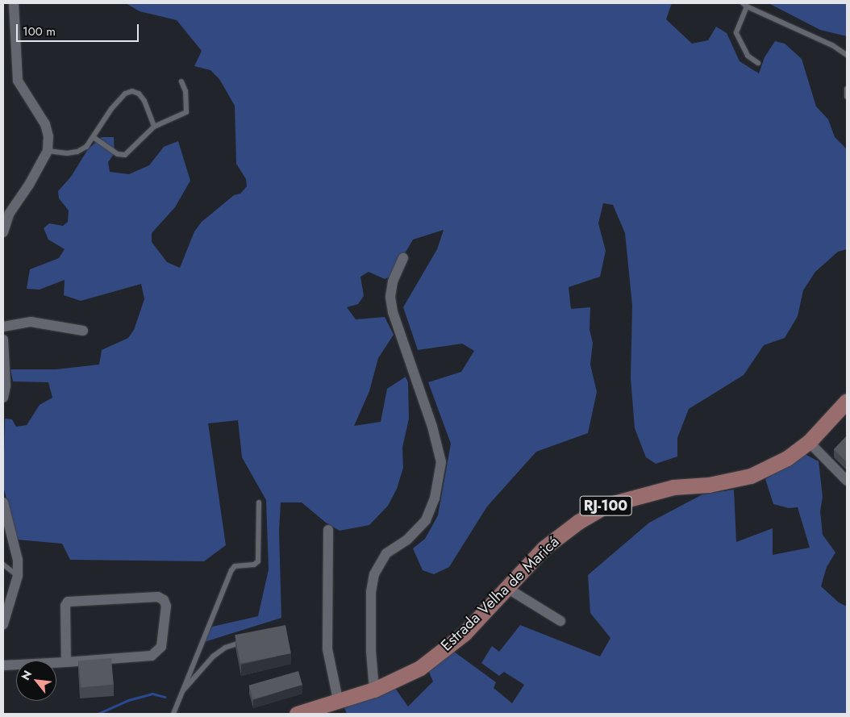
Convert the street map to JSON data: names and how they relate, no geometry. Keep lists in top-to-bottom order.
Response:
{
  "streets": {
    "main road": ["RJ-100", "Estrada Velha de Maricá"]
  },
  "scale_bar": "100 m",
  "north": "top left"
}
